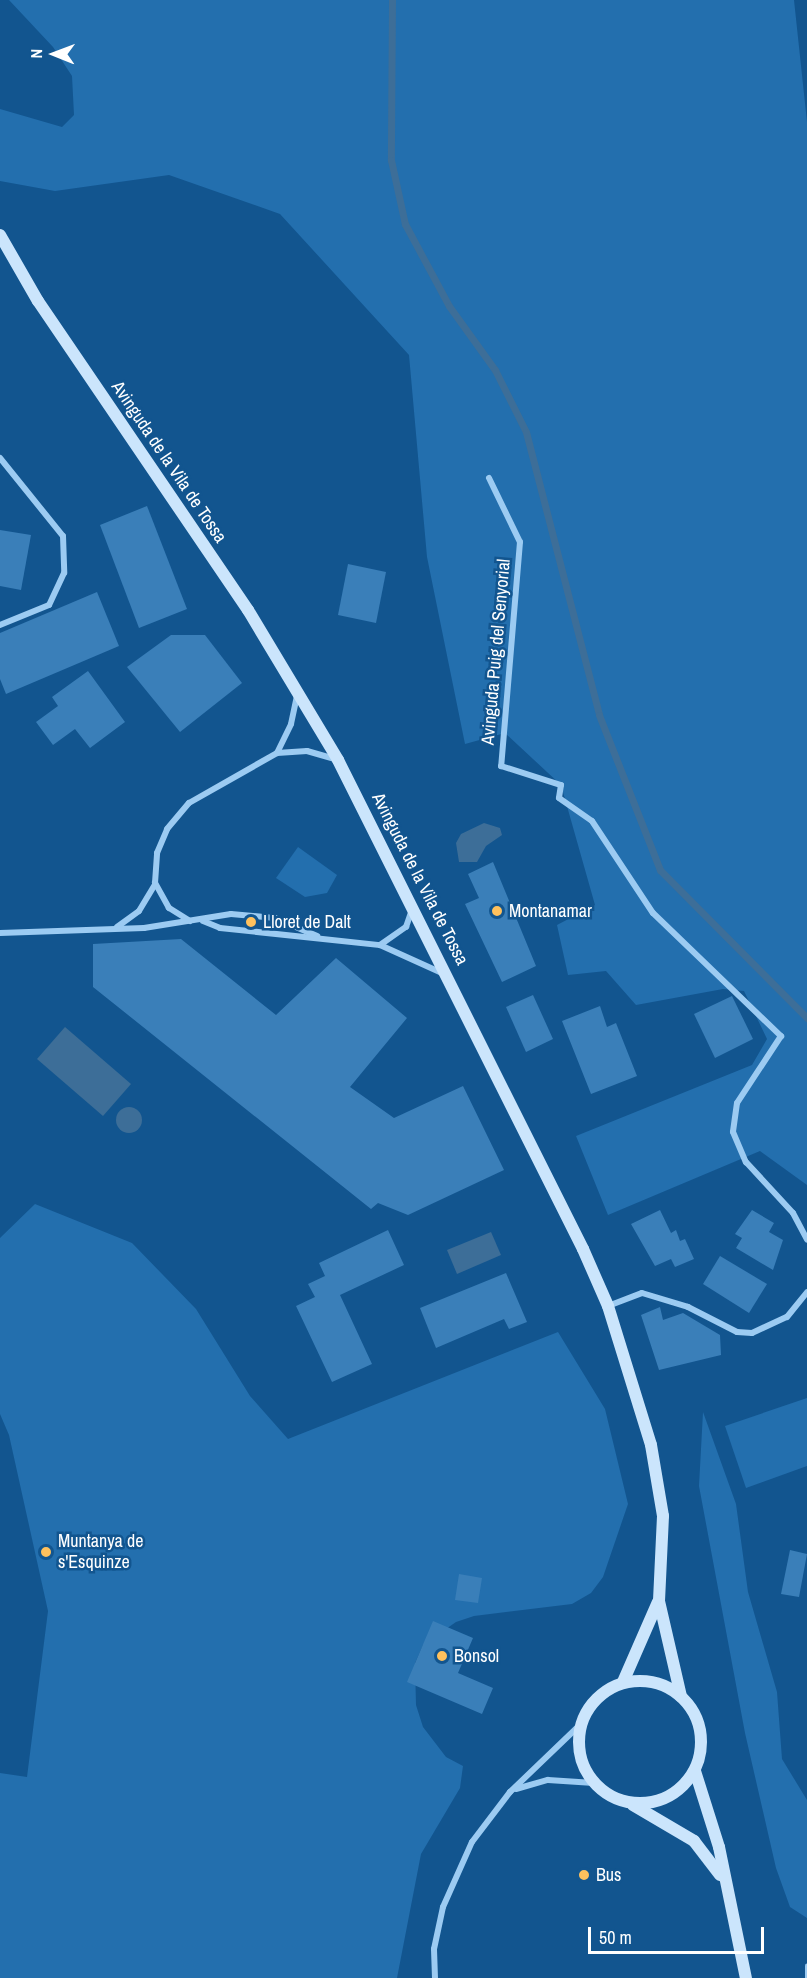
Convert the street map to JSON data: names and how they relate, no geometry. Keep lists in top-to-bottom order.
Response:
{
  "streets": {
    "main road": ["Avinguda de la Vila de Tossa"],
    "street": ["Avinguda Puig del Senyorial"]
  },
  "places": [
    "Montanamar",
    "Lloret de Dalt",
    "Muntanya de s'Esquinze",
    "Bonsol",
    "Bus"
  ],
  "scale_bar": "50 m",
  "north": "left"
}
